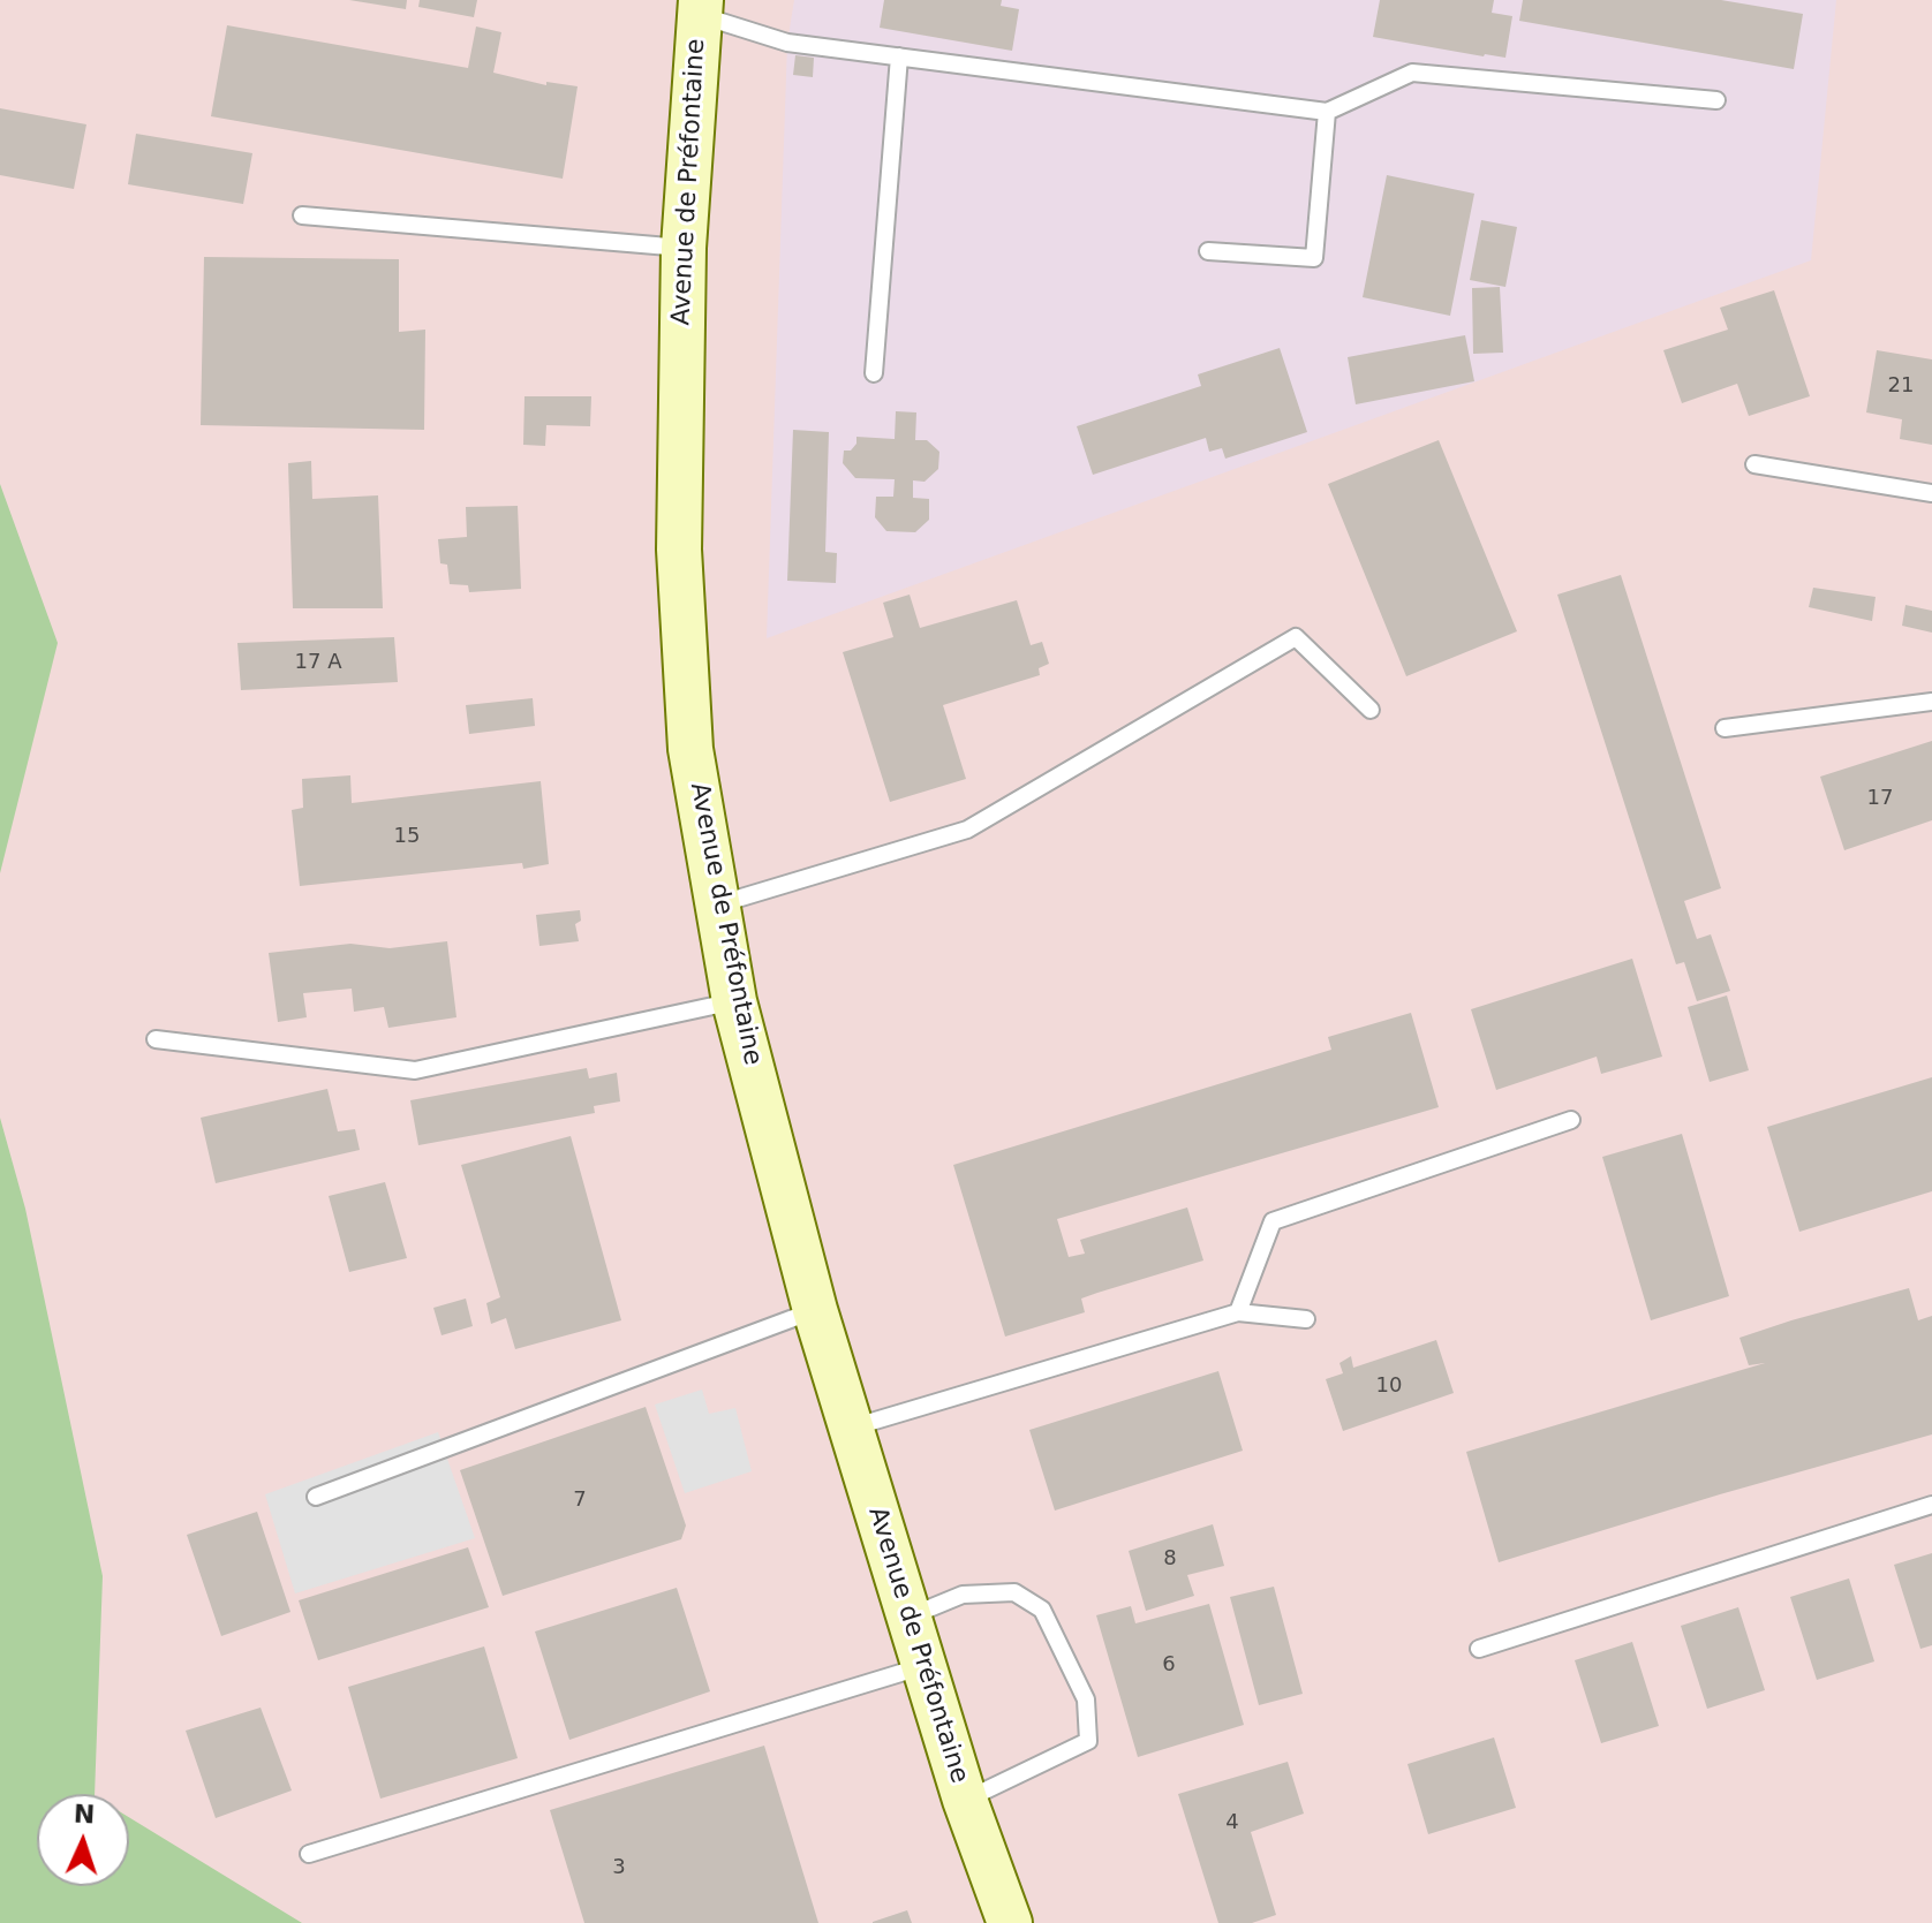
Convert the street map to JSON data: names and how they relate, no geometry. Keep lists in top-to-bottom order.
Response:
{
  "streets": {
    "main road": ["Avenue de Préfontaine"]
  },
  "house_numbers": [
    "21",
    "17 A",
    "17",
    "15",
    "10",
    "7",
    "8",
    "6",
    "4",
    "3"
  ],
  "north": "top"
}
